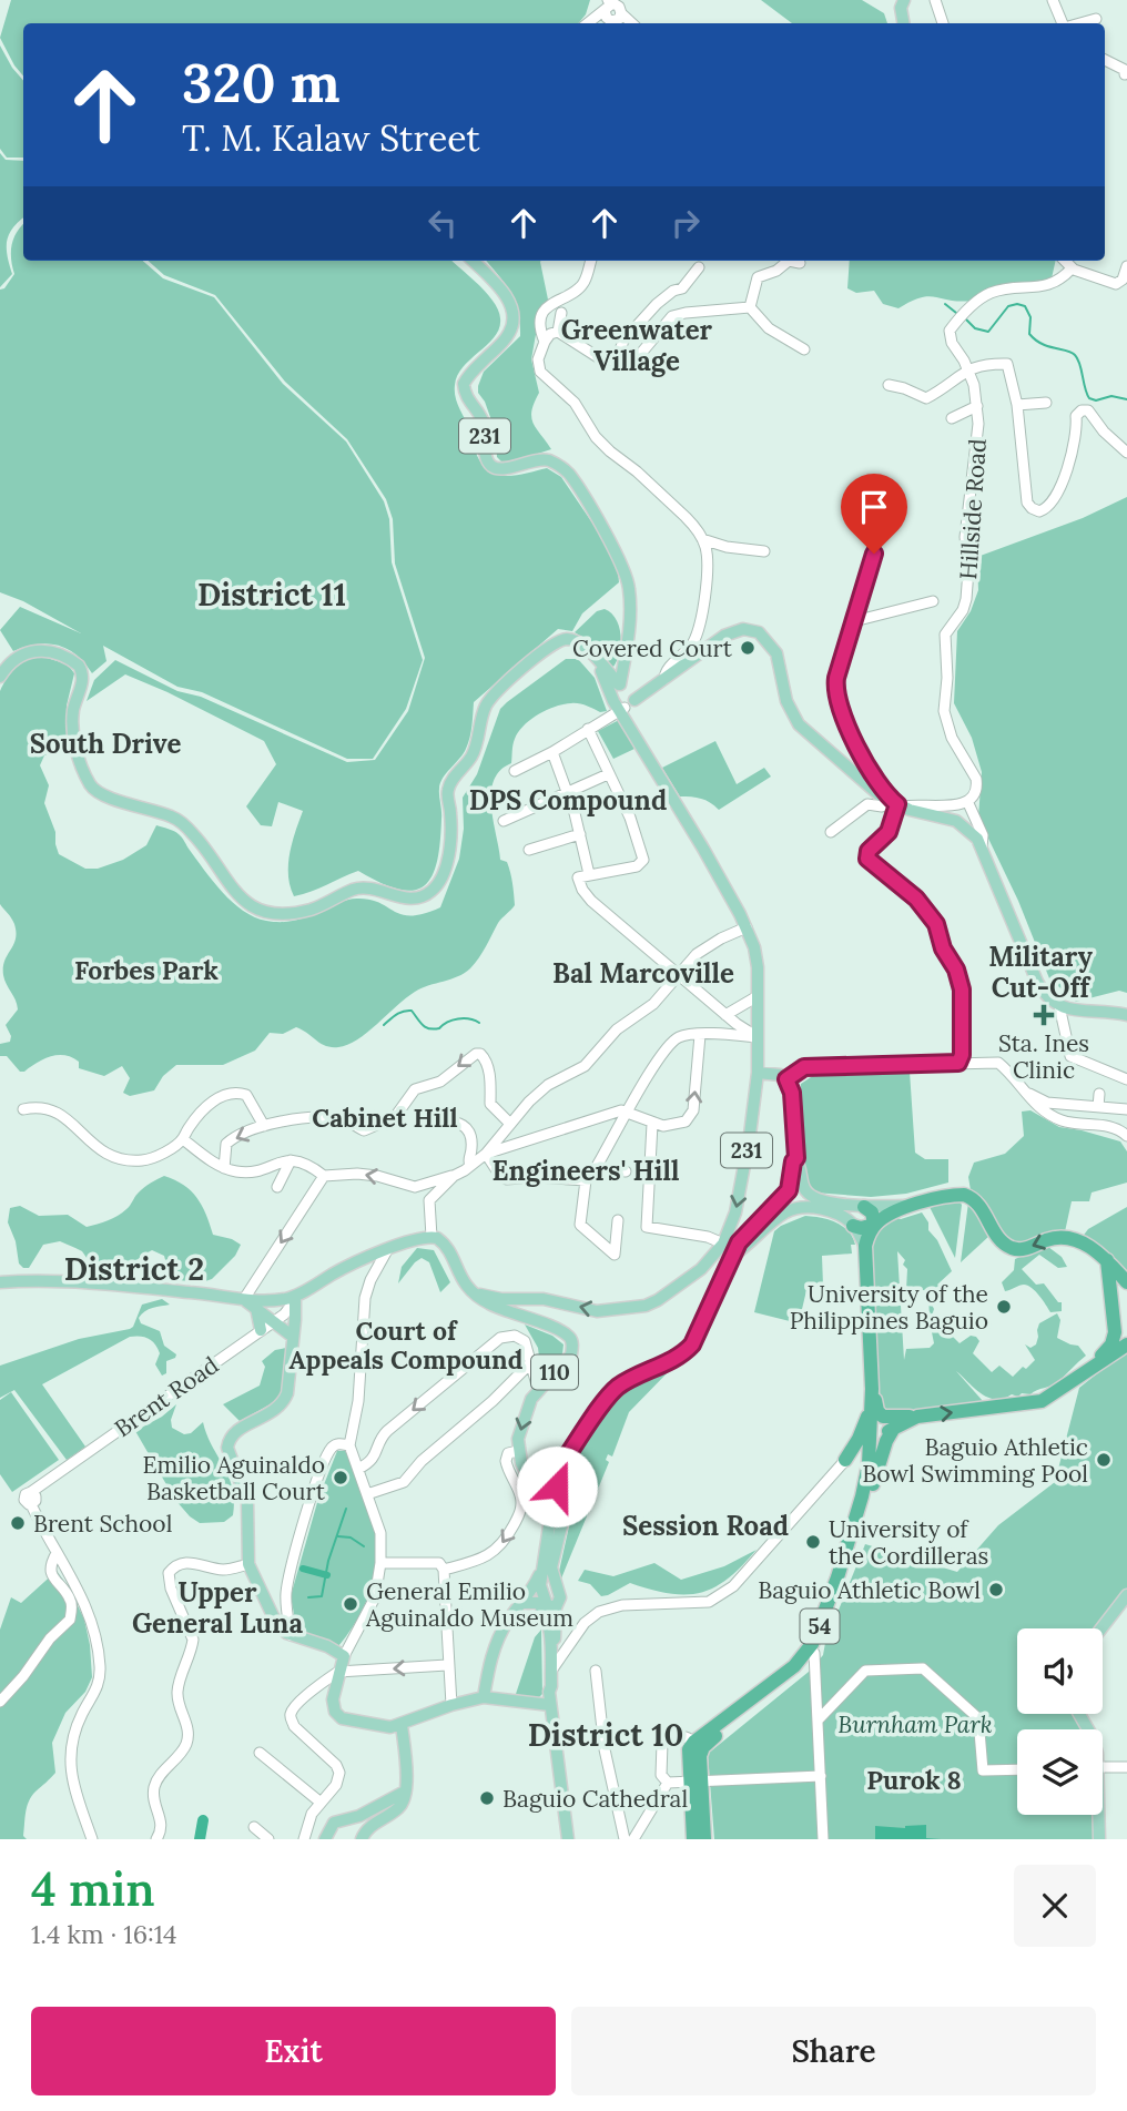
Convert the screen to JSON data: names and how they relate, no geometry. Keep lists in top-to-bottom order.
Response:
{
  "streets": {
    "highway": ["54"],
    "main road": ["231", "110"],
    "street": ["Hillside Road", "Brent Road"]
  },
  "districts": [
    "Greenwater Village",
    "District 11",
    "South Drive",
    "DPS Compound",
    "Military Cut-Off",
    "Forbes Park",
    "Bal Marcoville",
    "Cabinet Hill",
    "Engineers' Hill",
    "District 2",
    "Court of Appeals Compound",
    "Session Road",
    "Upper General Luna",
    "District 10",
    "Purok 8"
  ],
  "parks": ["Burnham Park"],
  "places": {
    "other": [
      "Covered Court",
      "University of the Philippines Baguio",
      "Baguio Athletic Bowl Swimming Pool",
      "Emilio Aguinaldo Basketball Court",
      "Brent School",
      "University of the Cordilleras",
      "Baguio Athletic Bowl",
      "General Emilio Aguinaldo Museum",
      "Baguio Cathedral"
    ],
    "health": ["Sta. Ines Clinic"]
  },
  "page": {
    "turn": ["320 m", "T. M. Kalaw Street"],
    "heading": ["4 min", "1.4 km · 16:14"],
    "buttons": ["Exit", "Share"]
  }
}
